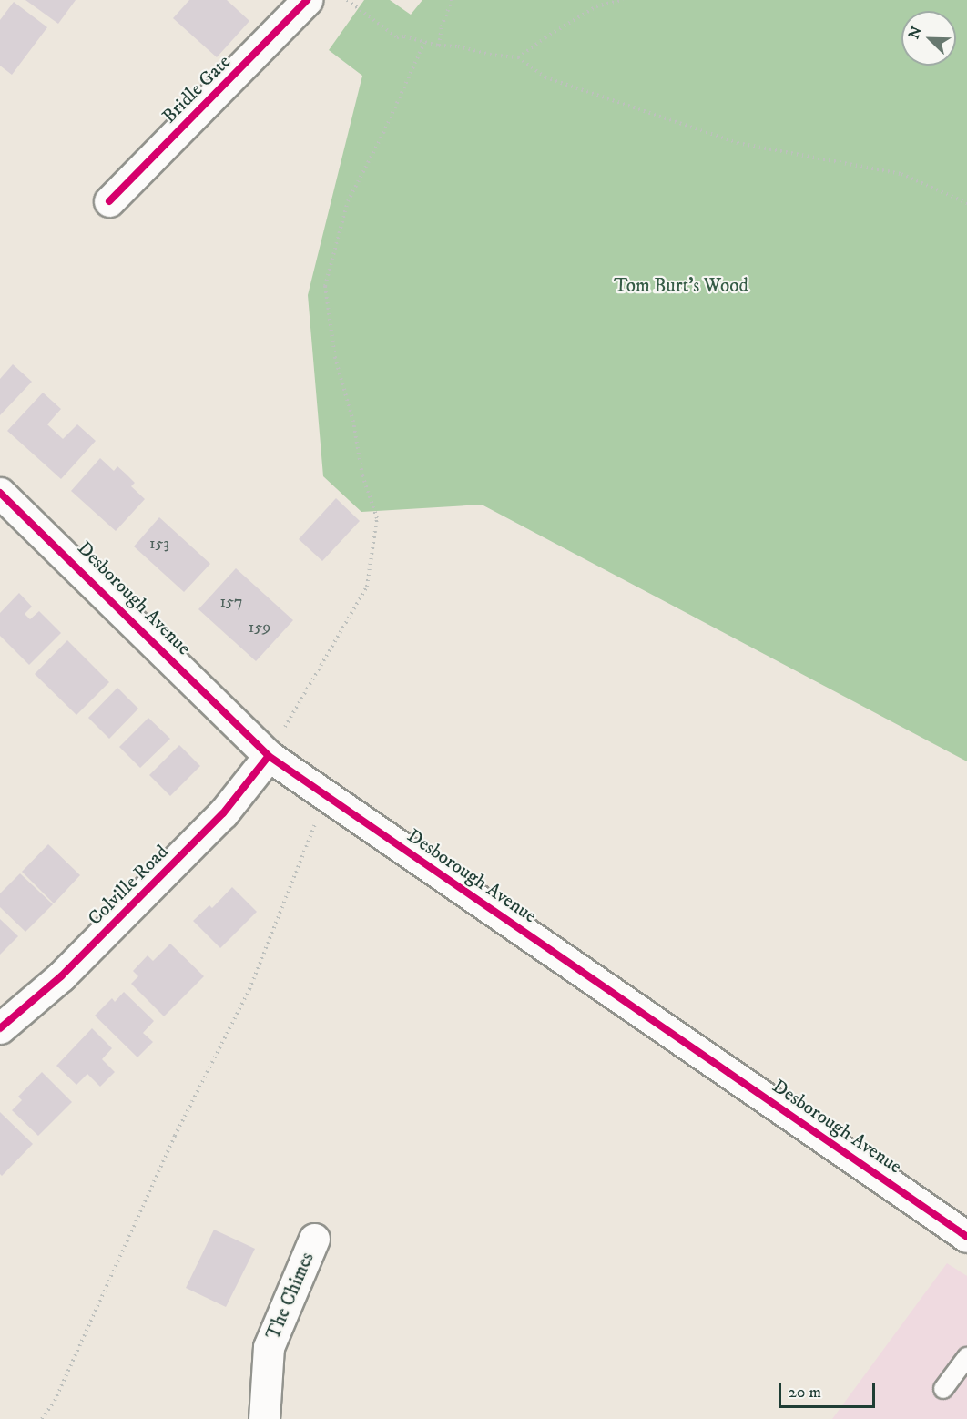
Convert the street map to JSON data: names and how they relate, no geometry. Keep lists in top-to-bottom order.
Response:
{
  "streets": {
    "street": [
      "Bridle Gate",
      "Desborough Avenue",
      "Colville Road",
      "The Chimes"
    ]
  },
  "crossings": [
    ["Desborough Avenue", "Colville Road"]
  ],
  "parks": ["Tom Burt's Wood"],
  "house_numbers": ["153", "157", "159"],
  "scale_bar": "20 m",
  "north": "top left"
}
